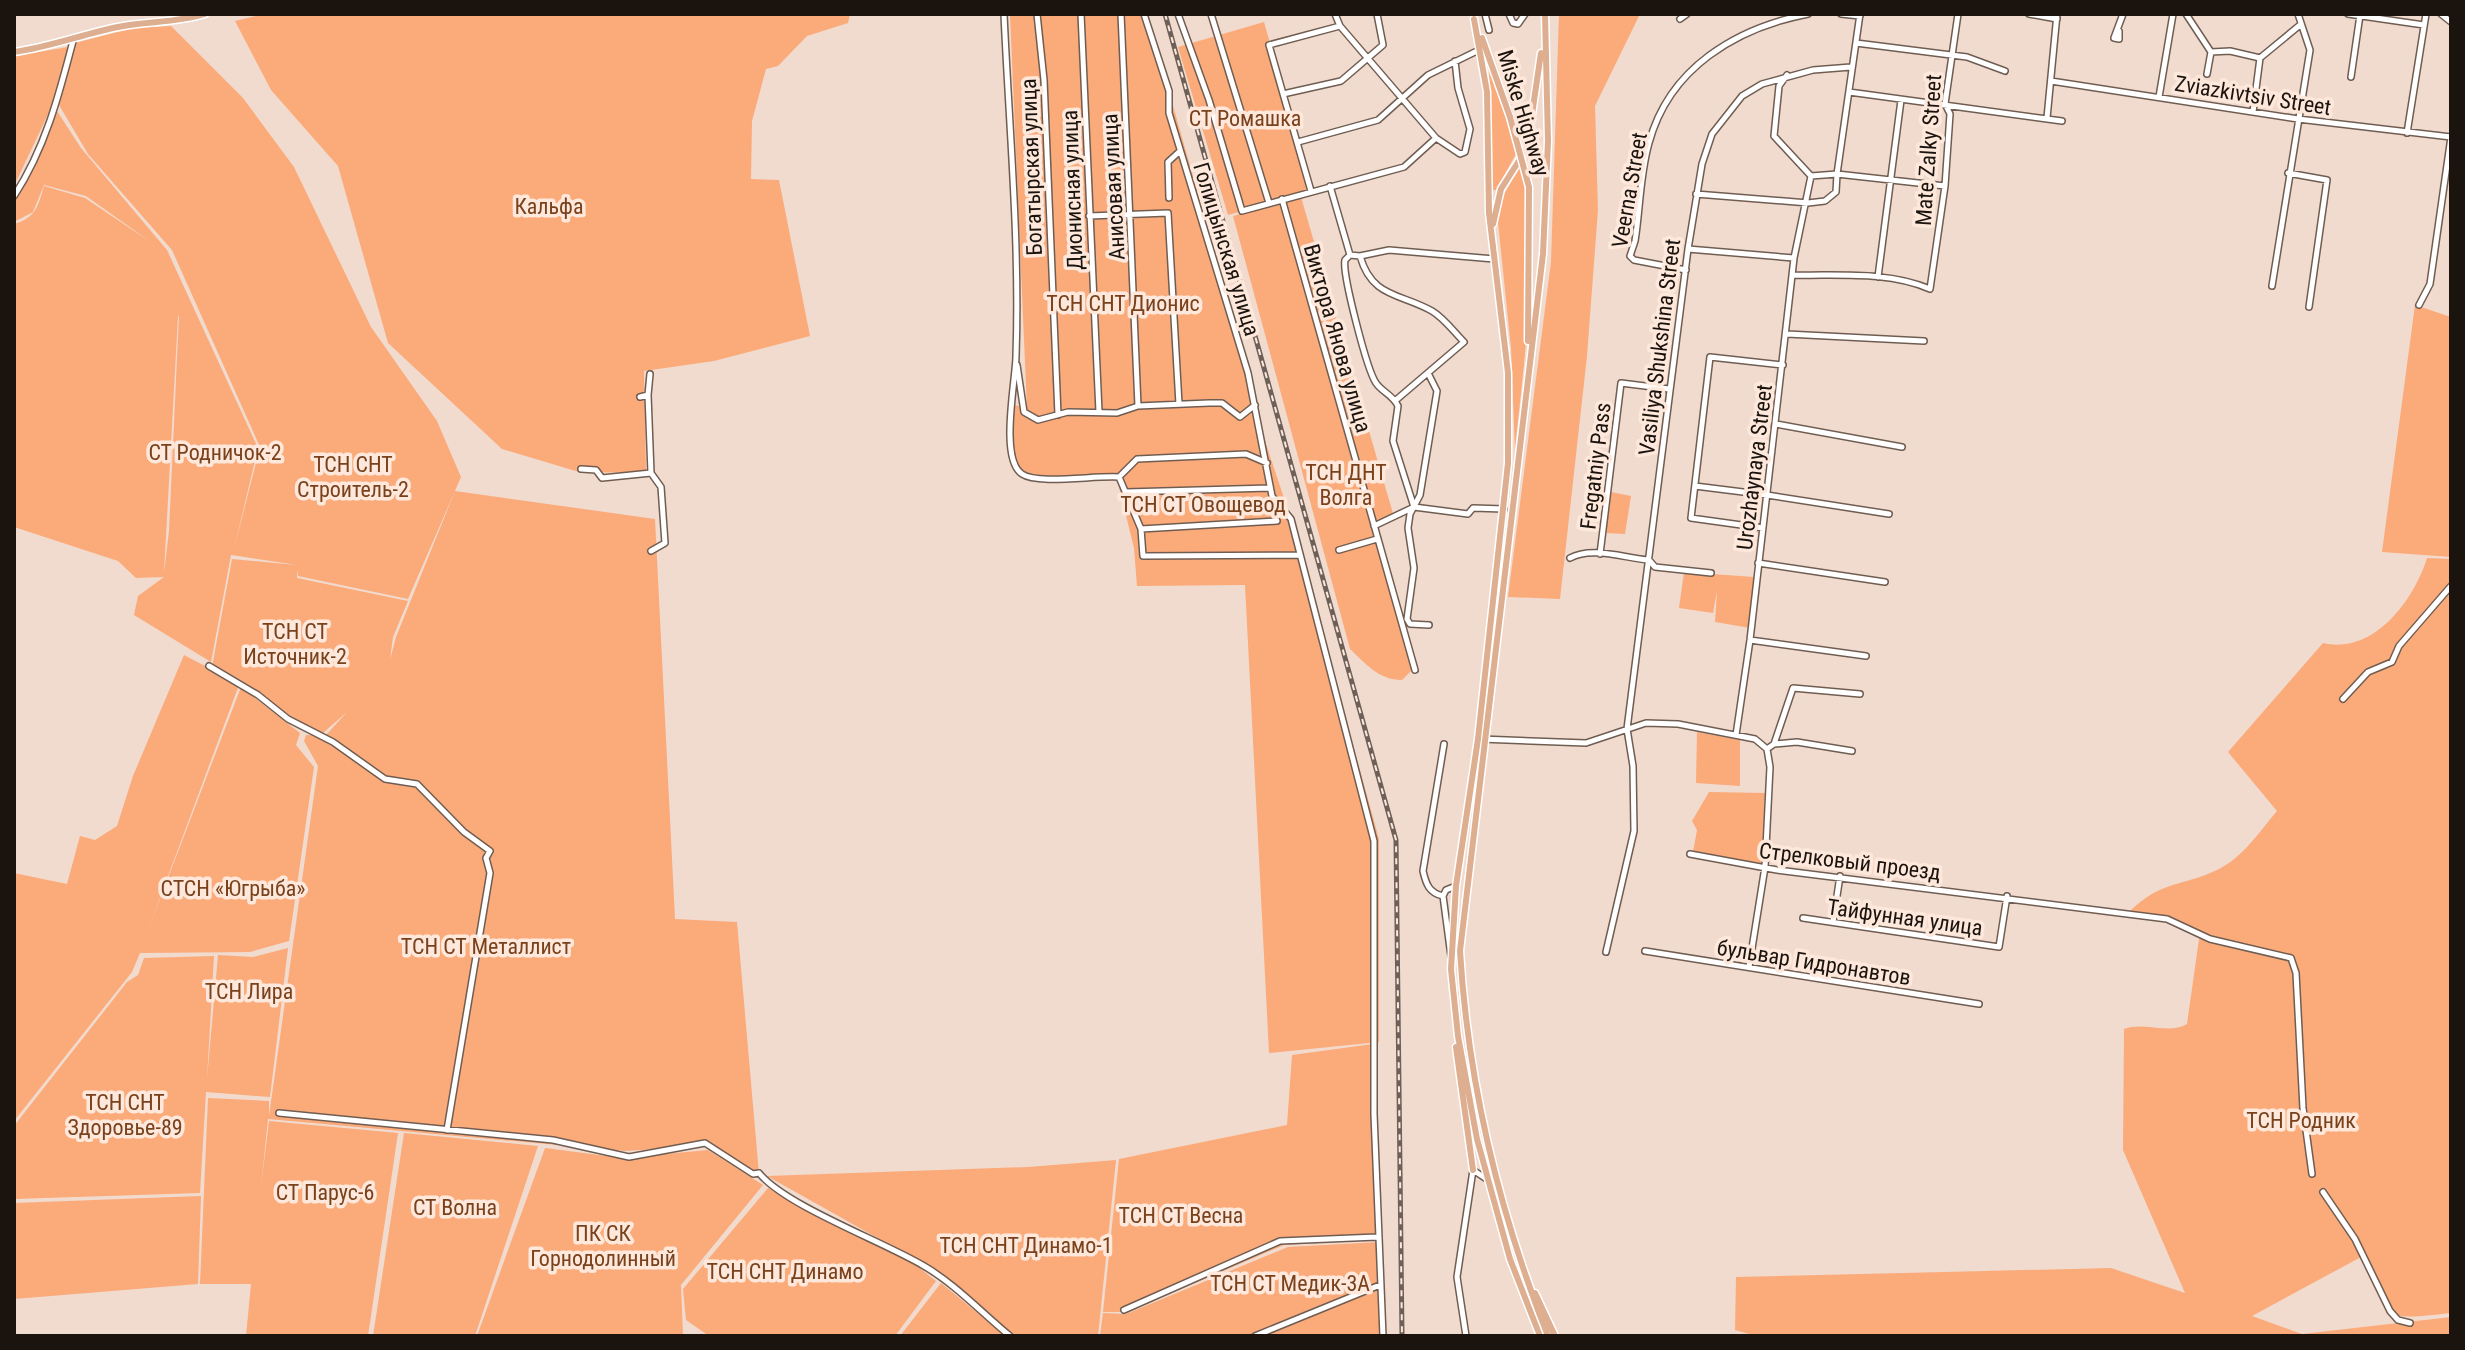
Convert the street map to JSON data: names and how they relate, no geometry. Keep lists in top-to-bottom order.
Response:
{
  "streets": {
    "main road": ["Miske Highway"],
    "street": [
      "Zviazkivtsiv Street",
      "Mate Zalky Street",
      "Богатырская улица",
      "Анисовая улица",
      "Дионисная улица",
      "Veerna Street",
      "Голицынская улица",
      "Виктора Янова улица",
      "Vasiliya Shukshina Street",
      "Fregatniy Pass",
      "Urozhaynaya Street",
      "Стрелковый проезд",
      "Тайфунная улица",
      "бульвар Гидронавтов"
    ]
  },
  "crossings": [
    ["Veerna Street", "Vasiliya Shukshina Street"],
    ["Vasiliya Shukshina Street", "Fregatniy Pass"],
    ["Стрелковый проезд", "Тайфунная улица"]
  ],
  "parks": [
    "СТ Ромашка",
    "Кальфа",
    "ТСН СНТ Дионис",
    "СТ Родничок-2",
    "ТСН СНТ Строитель-2",
    "ТСН ДНТ Волга",
    "ТСН СТ Овощевод",
    "ТСН СТ Источник-2",
    "СТСН «Югрыба»",
    "ТСН СТ Металлист",
    "ТСН Лира",
    "ТСН СНТ Здоровье-89",
    "ТСН Родник",
    "СТ Парус-6",
    "СТ Волна",
    "ТСН СТ Весна",
    "ПК СК Горнодолинный",
    "ТСН СНТ Динамо-1",
    "ТСН СНТ Динамо",
    "ТСН СТ Медик-3А"
  ]
}
